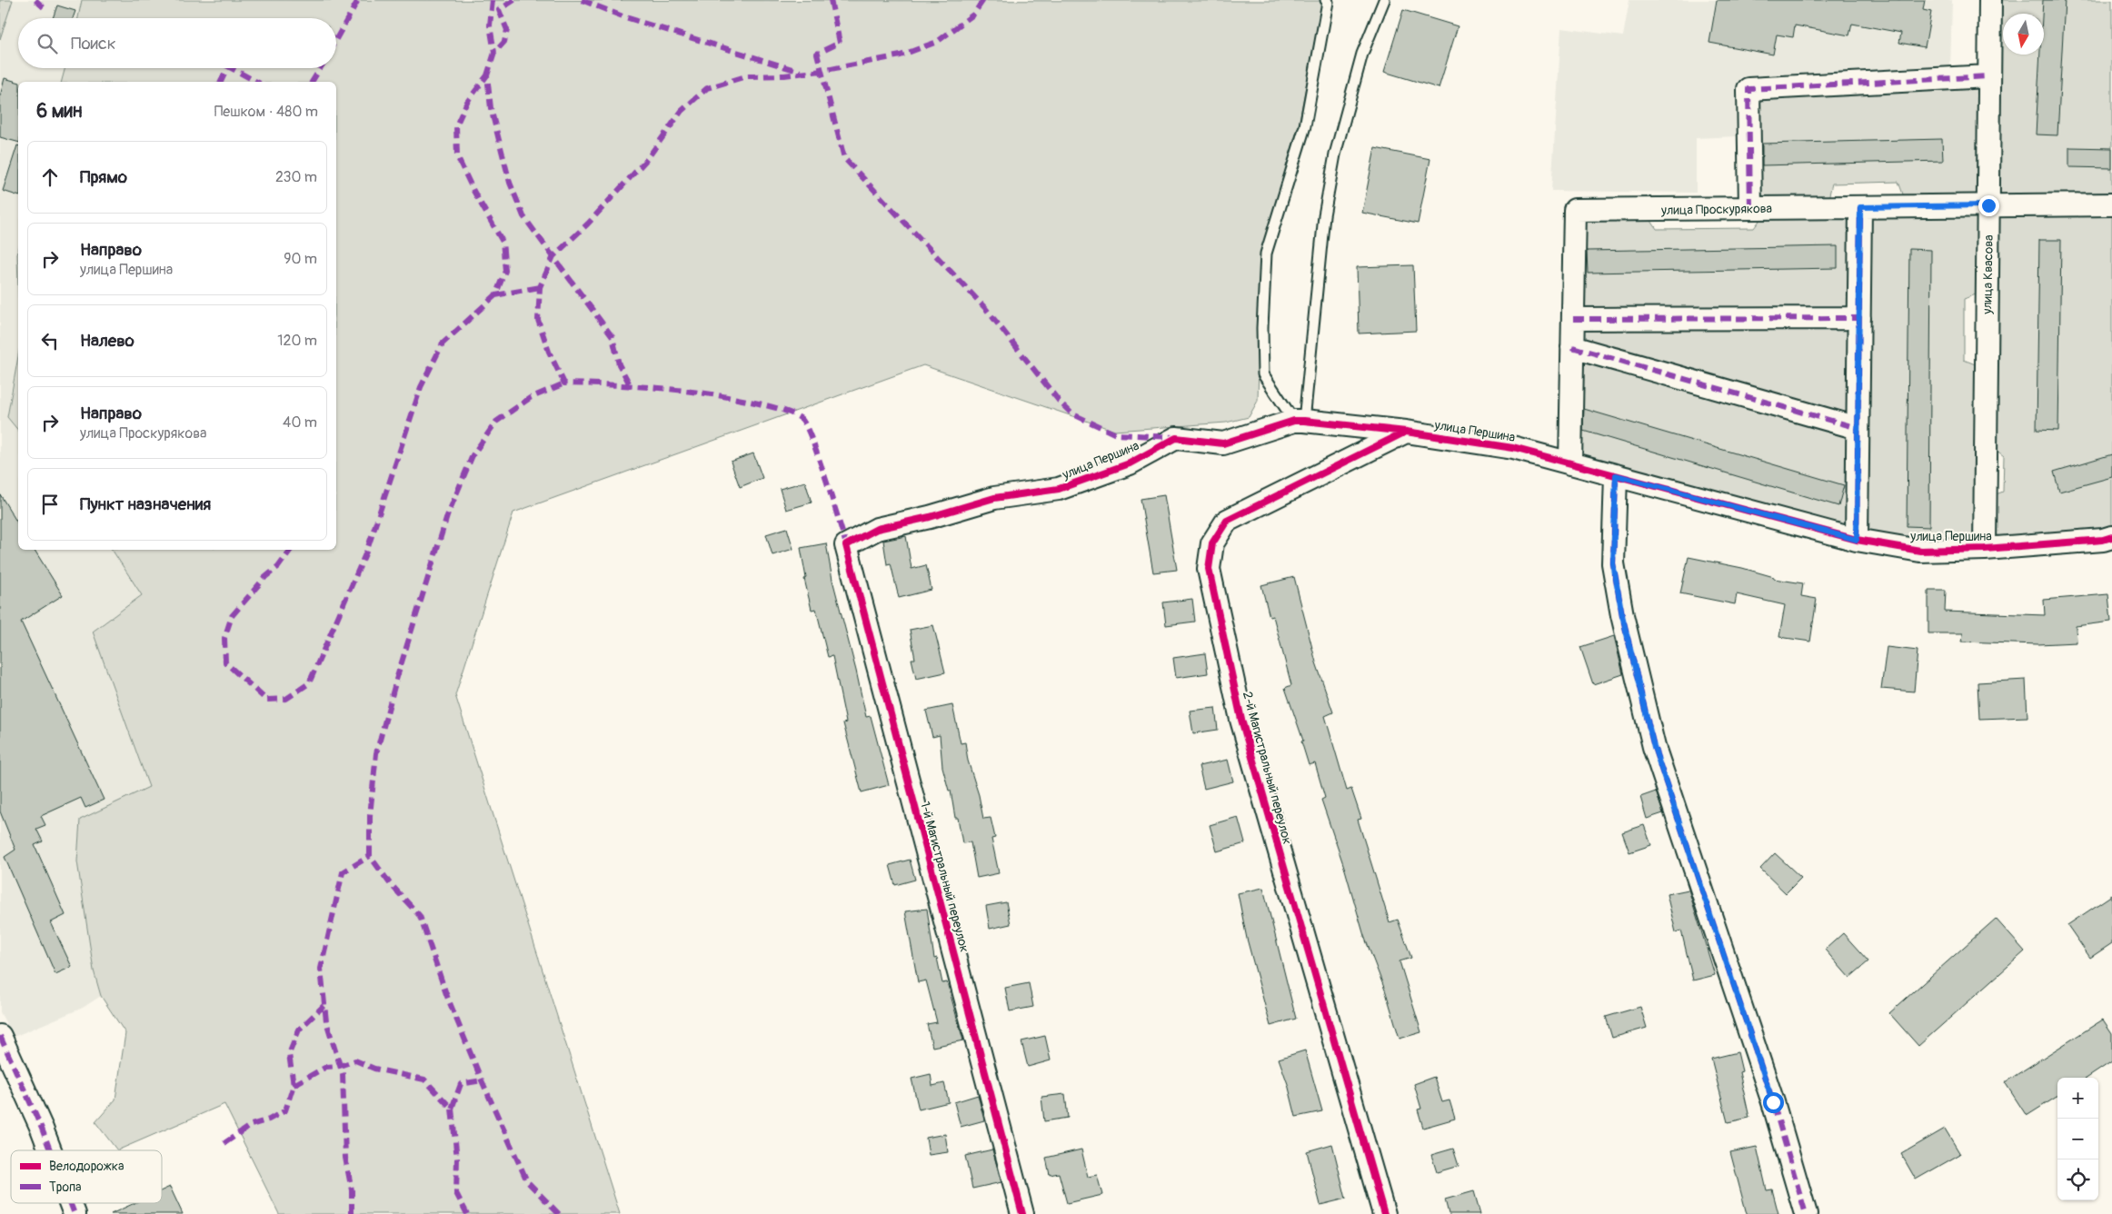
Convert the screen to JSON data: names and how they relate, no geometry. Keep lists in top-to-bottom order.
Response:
{
  "streets": {
    "street": [
      "улица Проскурякова",
      "улица Квасова",
      "улица Першина",
      "2-й Магистральный переулок",
      "1-й Магистральный переулок"
    ]
  },
  "crossings": [
    ["улица Проскурякова", "улица Квасова"],
    ["улица Проскурякова", "улица Першина"],
    ["улица Квасова", "улица Першина"],
    ["улица Першина", "2-й Магистральный переулок"],
    ["улица Першина", "1-й Магистральный переулок"]
  ],
  "legend": ["Велодорожка", "Тропа"],
  "north": "bottom",
  "page": {
    "search": "Поиск",
    "heading": ["6 мин", "Пешком · 480 m"],
    "list": [
      ["Прямо", "230 m"],
      ["Направо", "улица Першина", "90 m"],
      ["Налево", "120 m"],
      ["Направо", "улица Проскурякова", "40 m"],
      "Пункт назначения"
    ],
    "map_buttons": ["+", "−"]
  }
}
